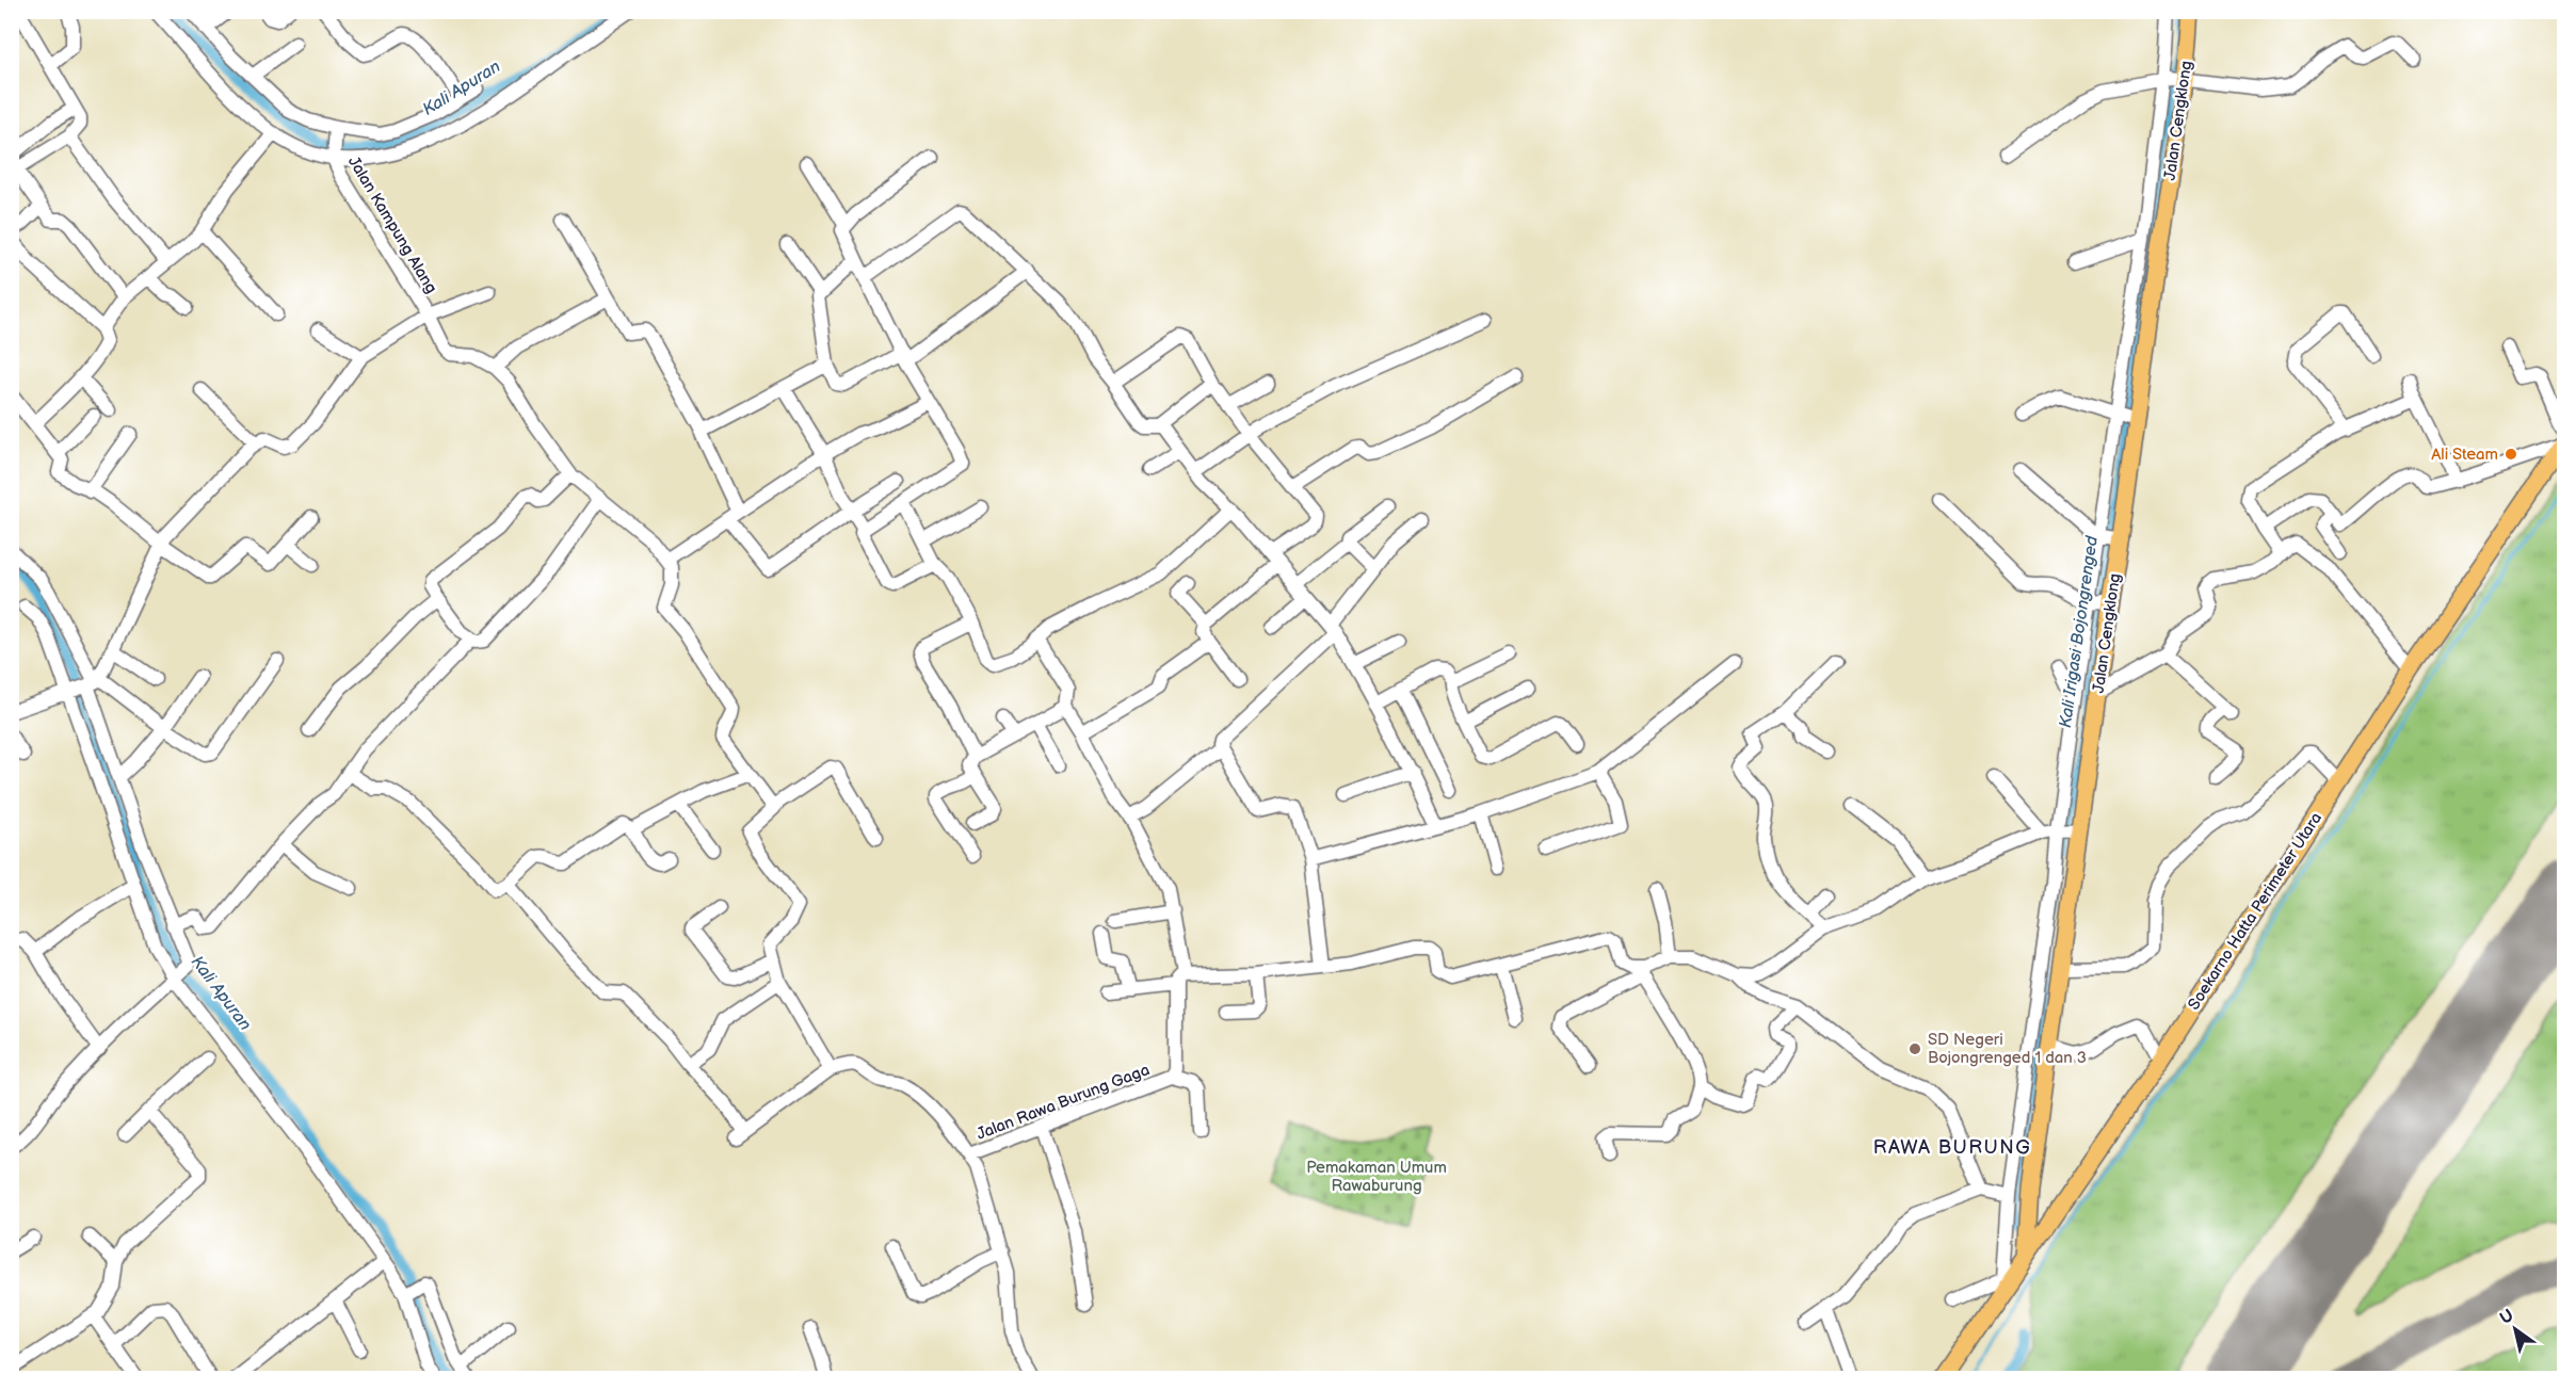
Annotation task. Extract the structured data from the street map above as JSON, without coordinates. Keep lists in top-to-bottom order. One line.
{"streets":{"main road":["Jalan Cengklong","Soekarno Hatta Perimeter Utara"],"street":["Jalan Kampung Alang","Jalan Rawa Burung Gaga"]},"crossings":[["Jalan Cengklong","Soekarno Hatta Perimeter Utara"]],"districts":["RAWA BURUNG"],"water":["Kali Apuran","Kali Irigasi Bojongrenged"],"parks":["Pemakaman Umum Rawaburung"],"places":["Ali Steam","SD Negeri Bojongrenged 1 dan 3"],"north":"top left"}
